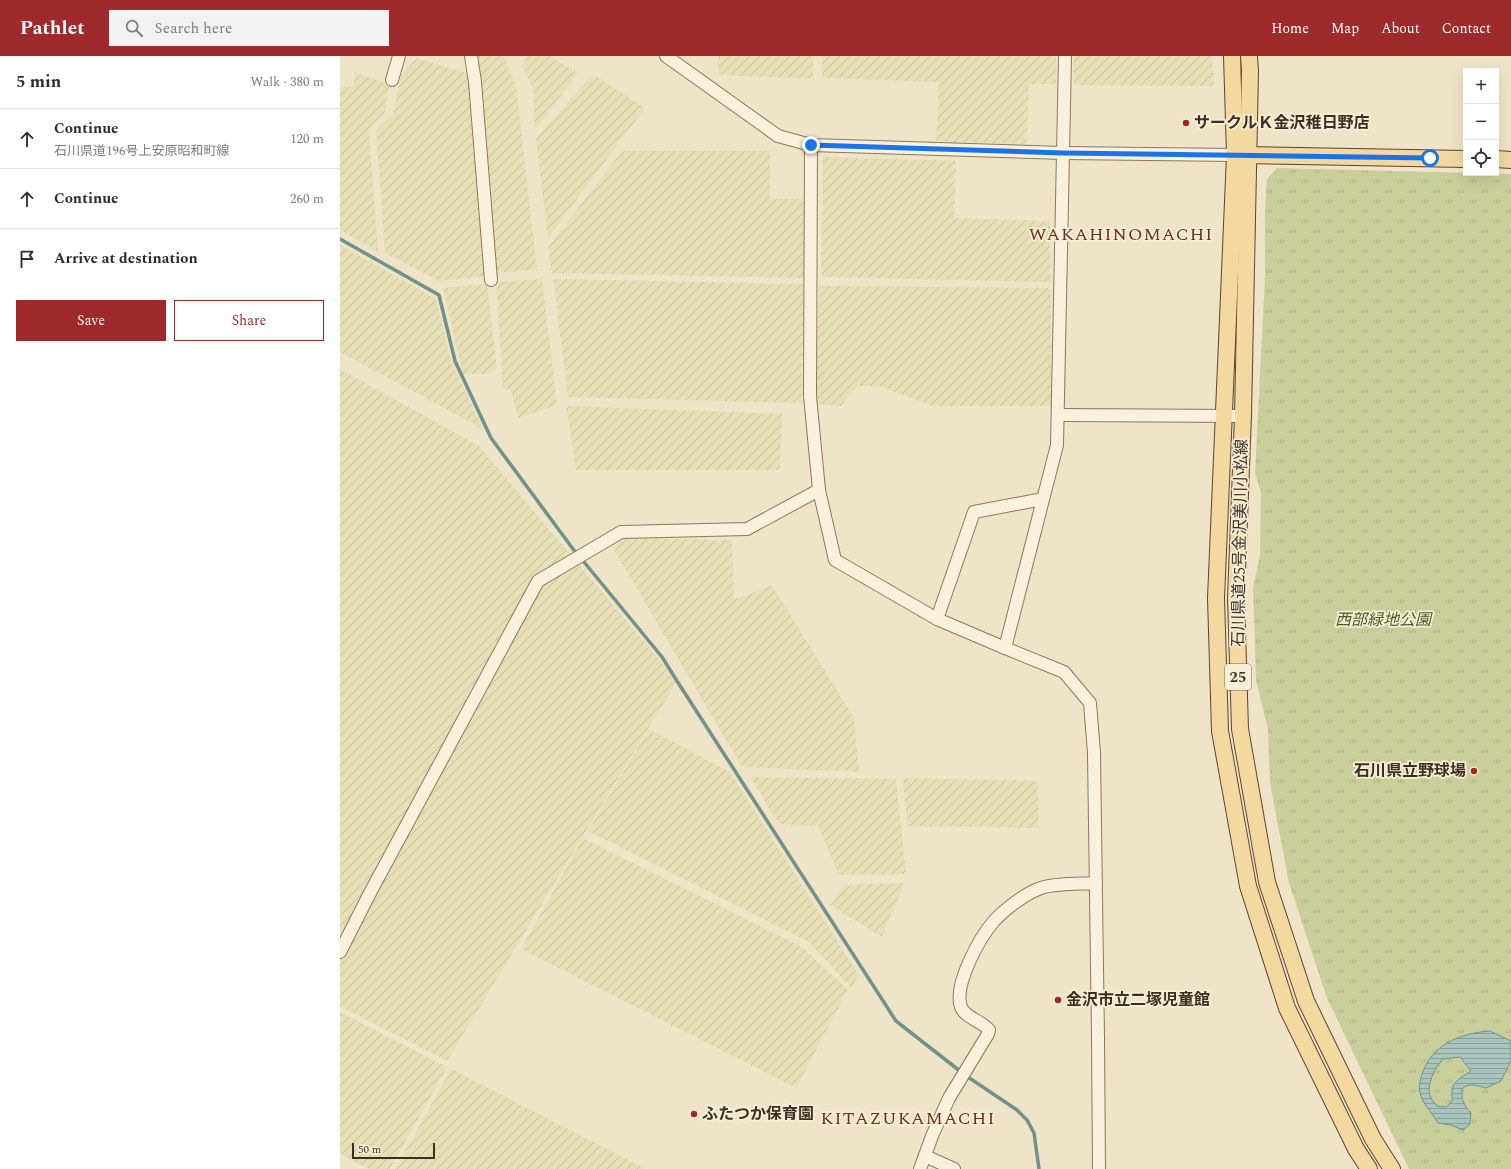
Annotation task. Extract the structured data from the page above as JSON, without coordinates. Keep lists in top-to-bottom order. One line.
{"streets":{"main road":["石川県道25号金沢美川小松線","25"]},"districts":["WAKAHINOMACHI","KITAZUKAMACHI"],"parks":["西部緑地公園"],"places":["サークルＫ金沢稚日野店","石川県立野球場","金沢市立二塚児童館","ふたつか保育園"],"scale_bar":"50 m","page":{"header":"Pathlet","search":"Search here","nav":["Home","Map","About","Contact"],"heading":["5 min","Walk · 380 m"],"map_buttons":["+","−"],"list":[["Continue","石川県道196号上安原昭和町線","120 m"],["Continue","260 m"],"Arrive at destination"],"buttons":["Save","Share"],"scale":"50 m"}}
